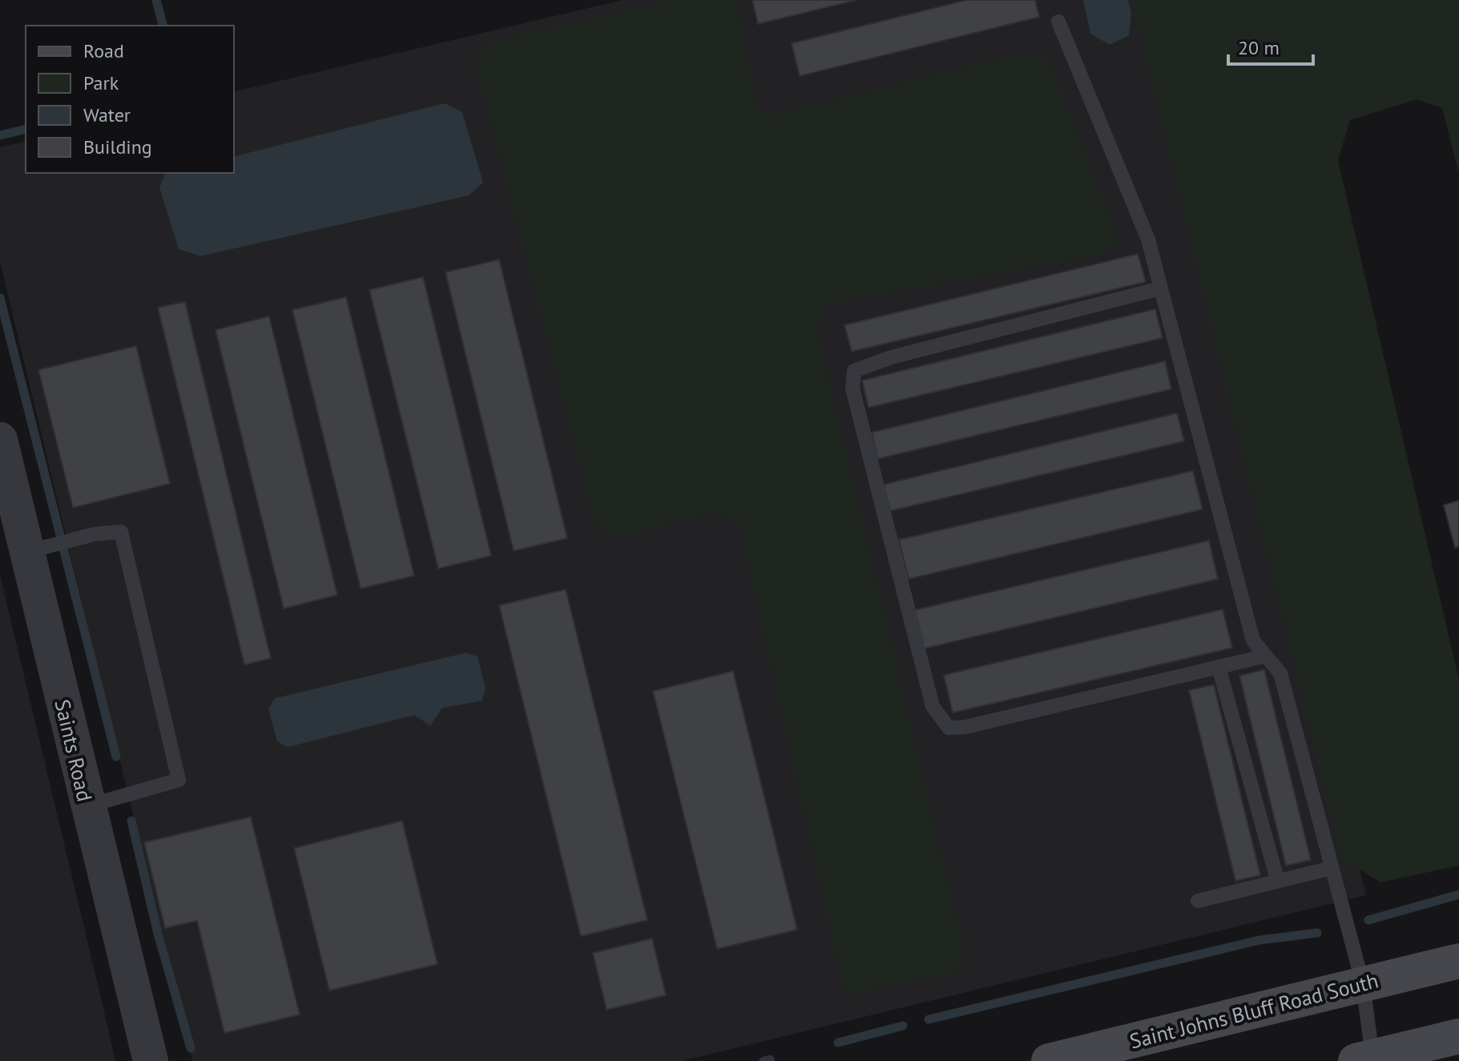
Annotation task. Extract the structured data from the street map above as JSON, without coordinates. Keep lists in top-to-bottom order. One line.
{"streets":{"main road":["Saint Johns Bluff Road South"],"street":["Saints Road"]},"legend":["Road","Park","Water","Building"],"scale_bar":"20 m"}
